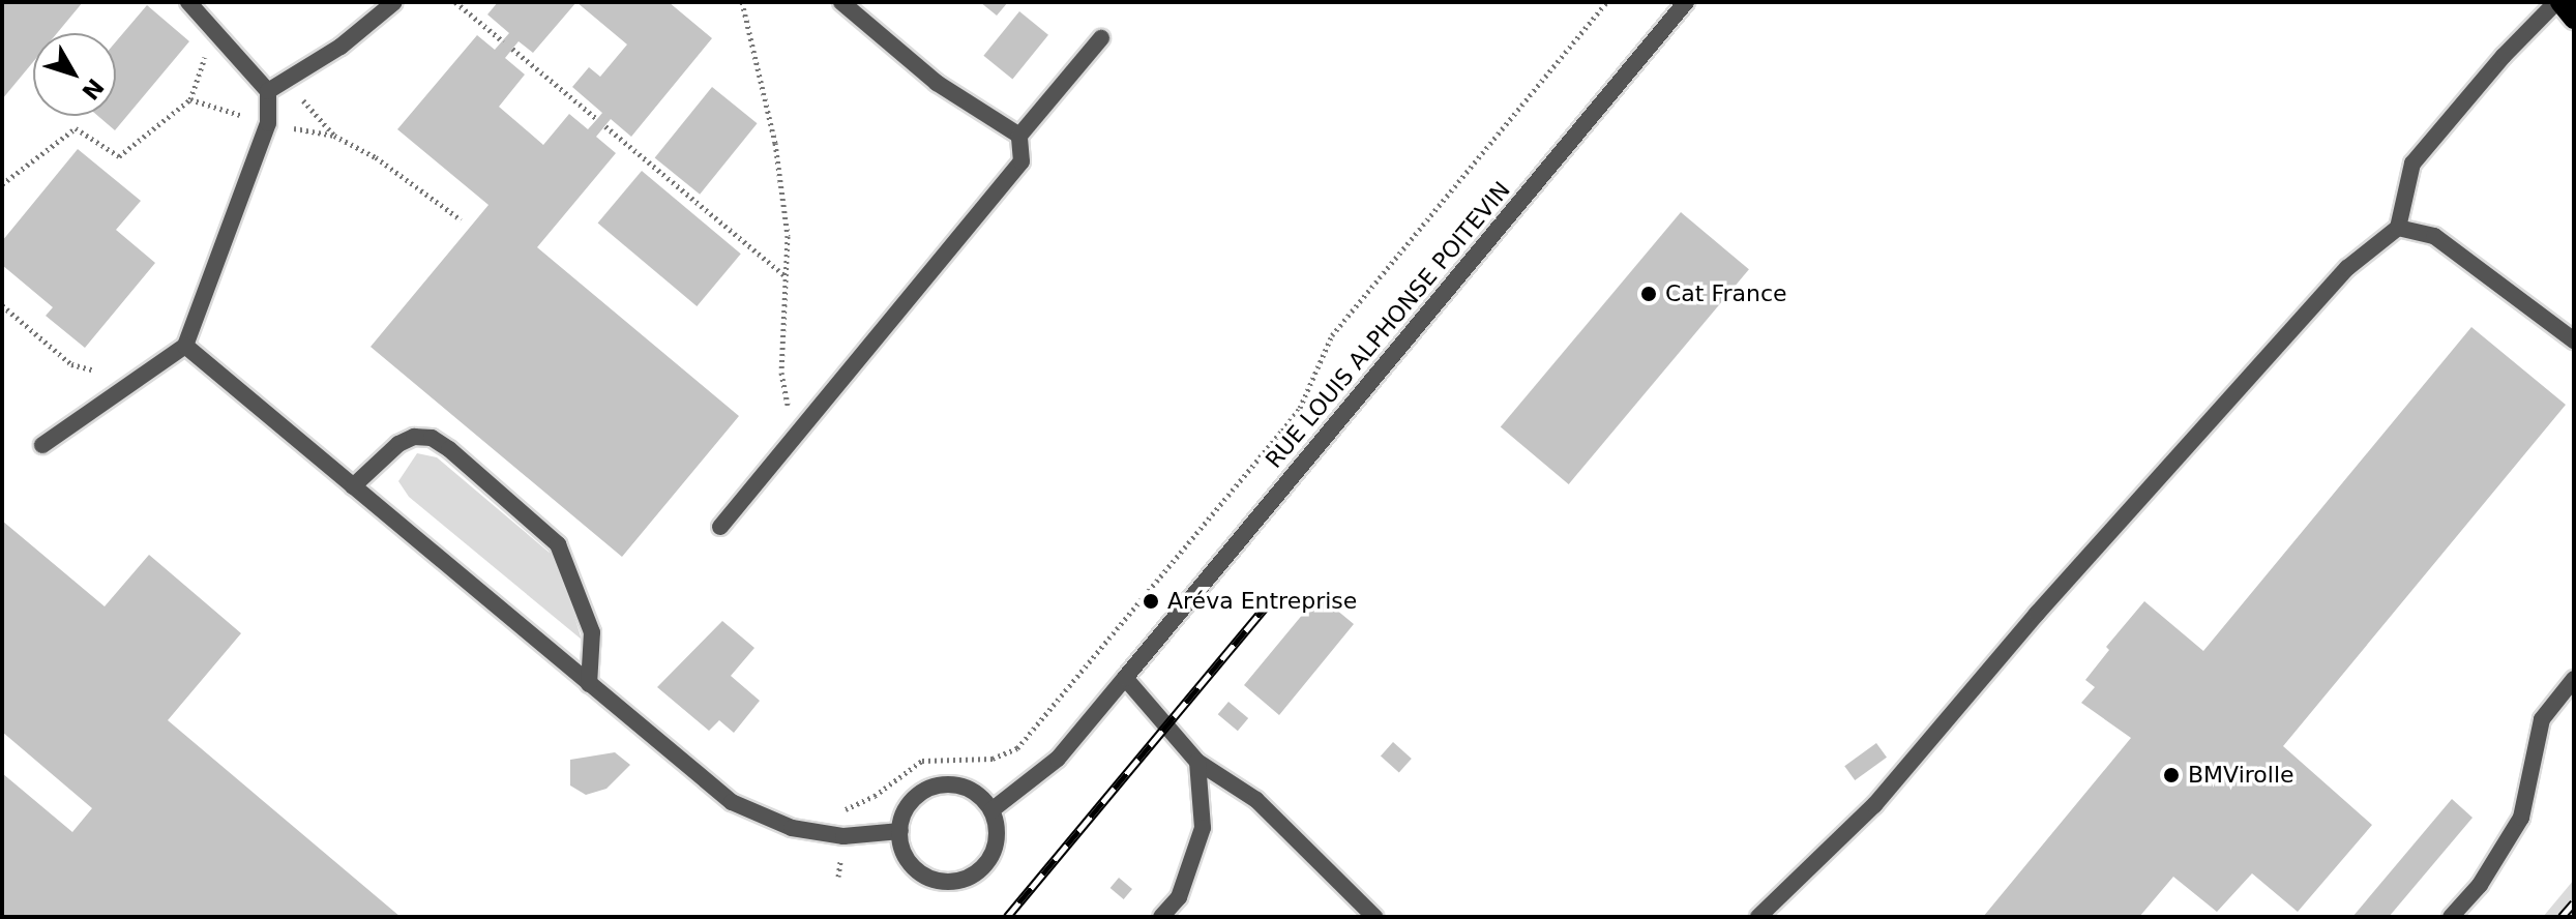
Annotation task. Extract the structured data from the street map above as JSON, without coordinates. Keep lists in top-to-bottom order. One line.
{"streets":{"street":["RUE LOUIS ALPHONSE POITEVIN"]},"places":["Cat France","Aréva Entreprise","BMVirolle"],"north":"bottom right"}
